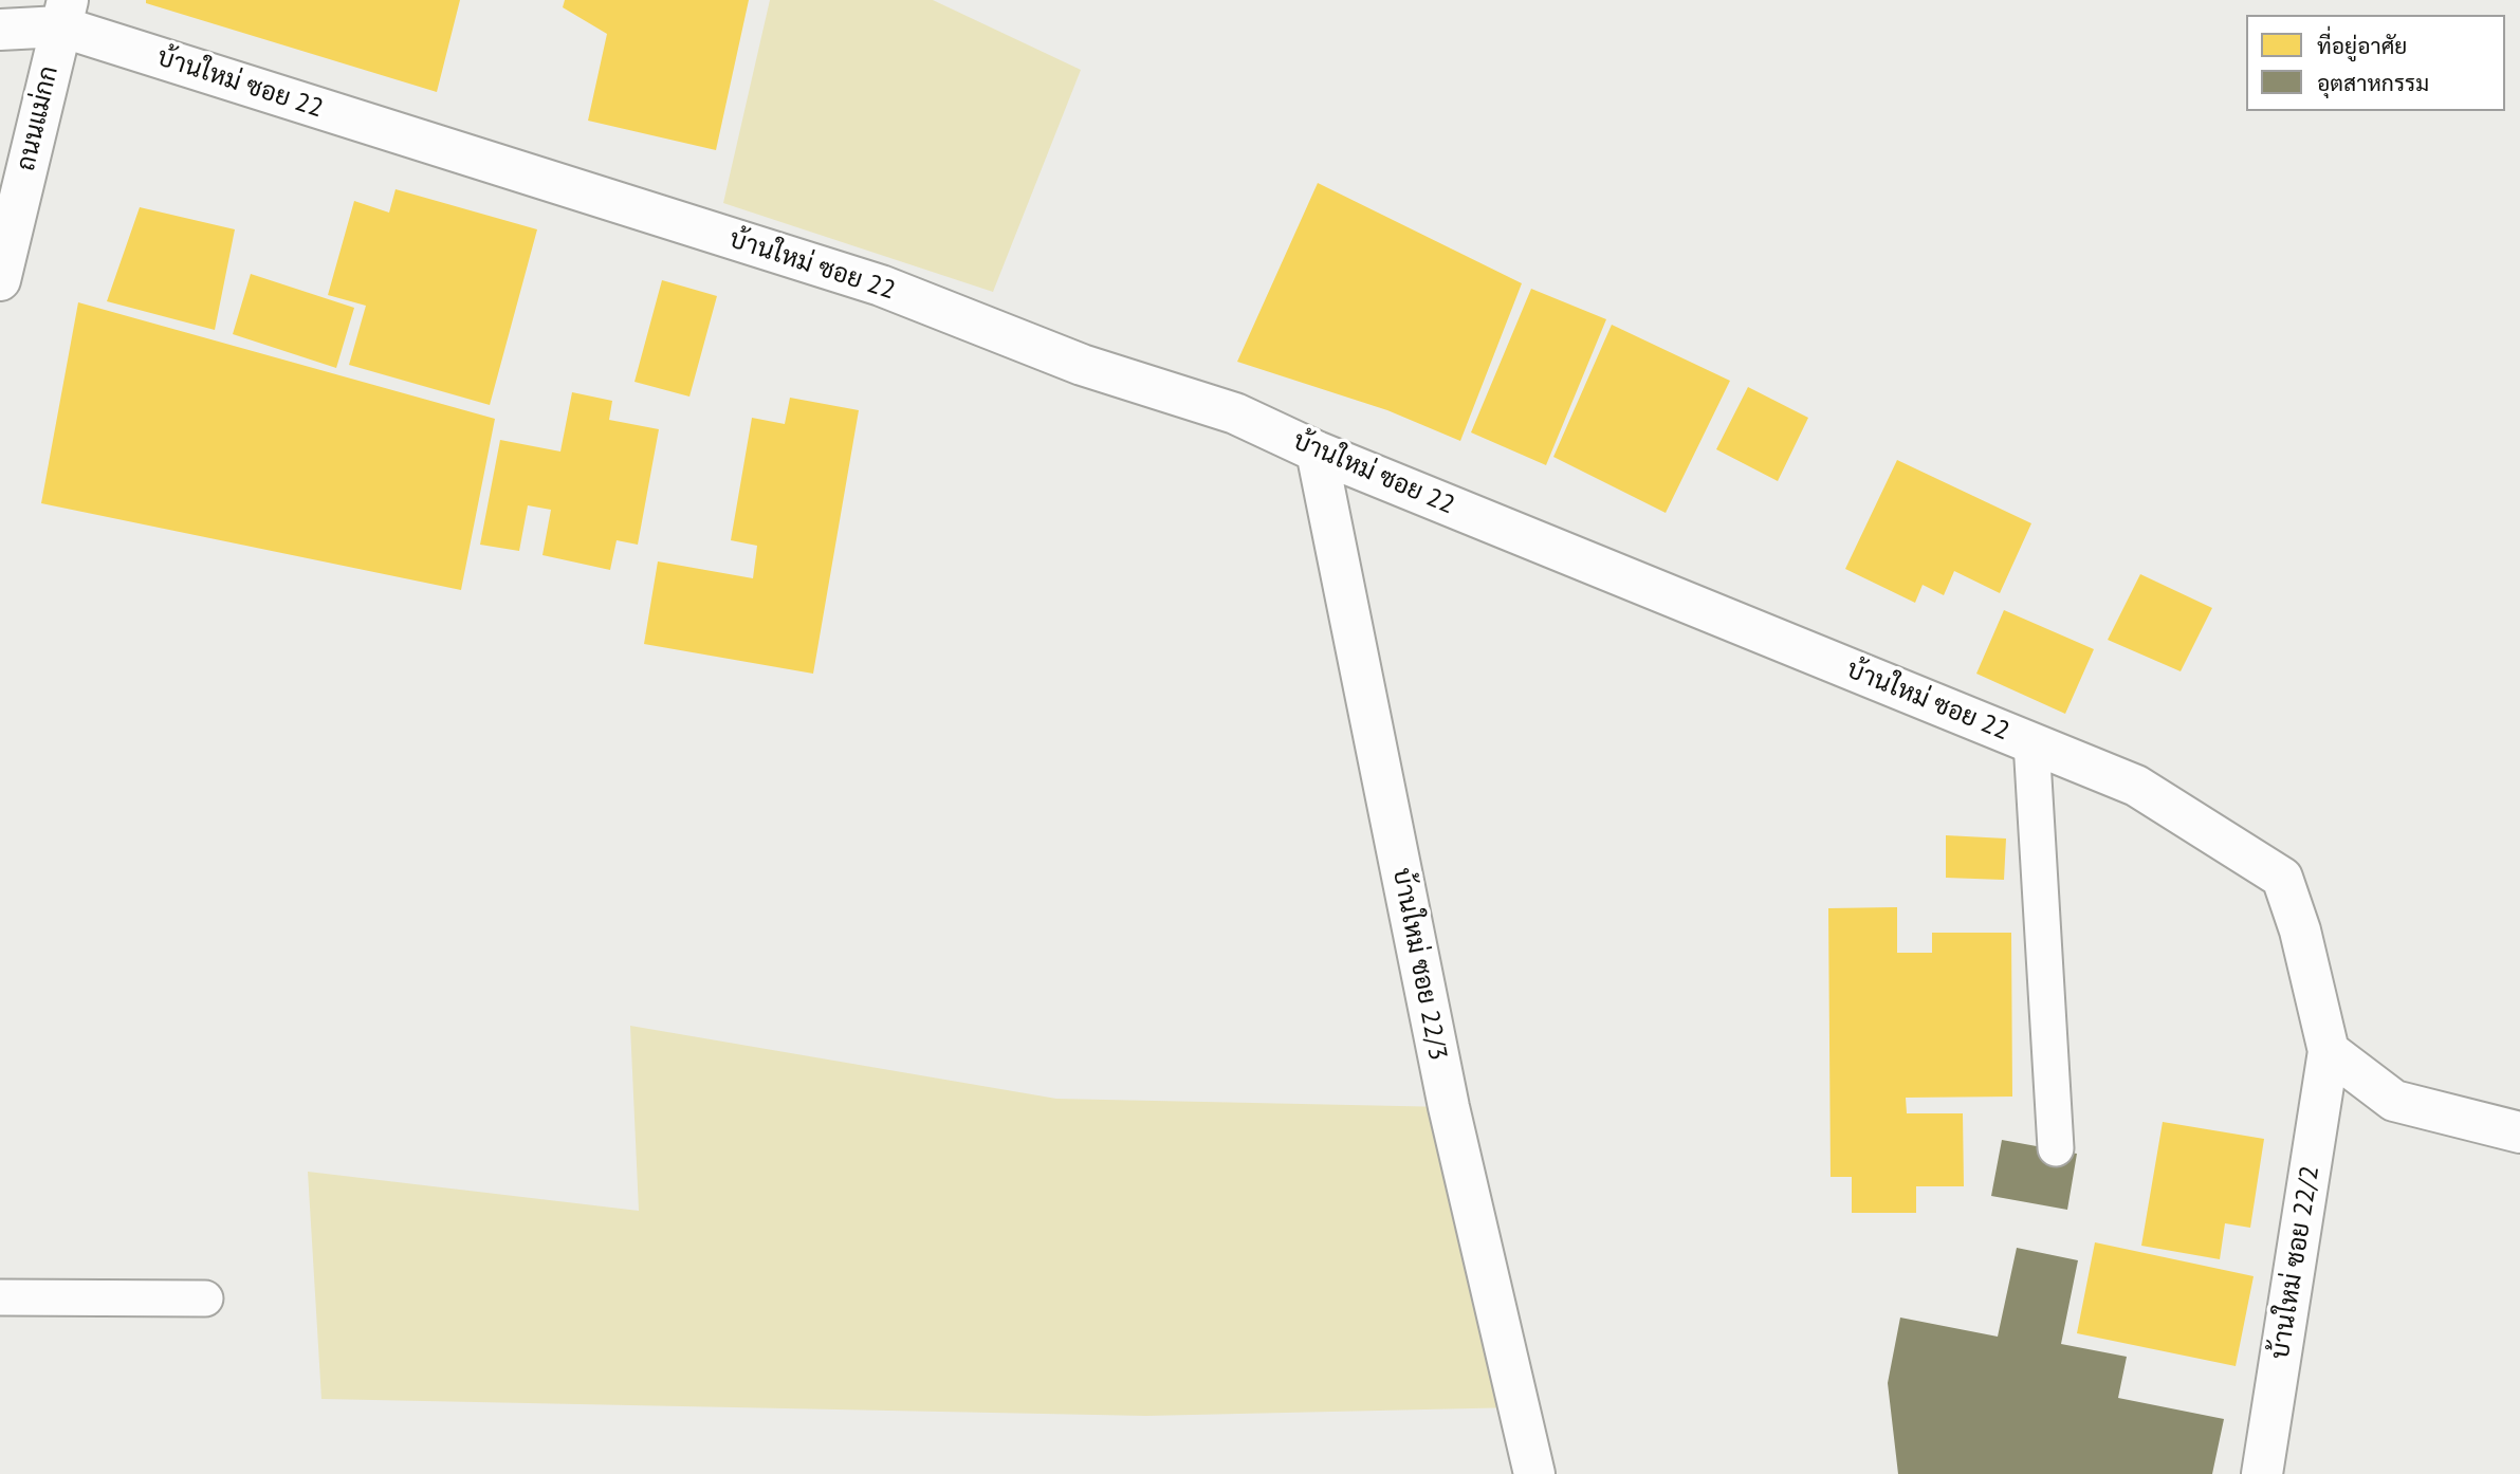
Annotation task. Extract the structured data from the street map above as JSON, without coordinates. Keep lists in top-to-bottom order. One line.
{"streets":{"street":["บ้านใหม่ ซอย 22","ถนนแม่กก","บ้านใหม่ ซอย 22/3","บ้านใหม่ ซอย 22/2"]},"crossings":[["บ้านใหม่ ซอย 22","ถนนแม่กก"],["บ้านใหม่ ซอย 22","บ้านใหม่ ซอย 22/3"],["บ้านใหม่ ซอย 22","บ้านใหม่ ซอย 22/2"]],"legend":["ที่อยู่อาศัย","อุตสาหกรรม"]}
